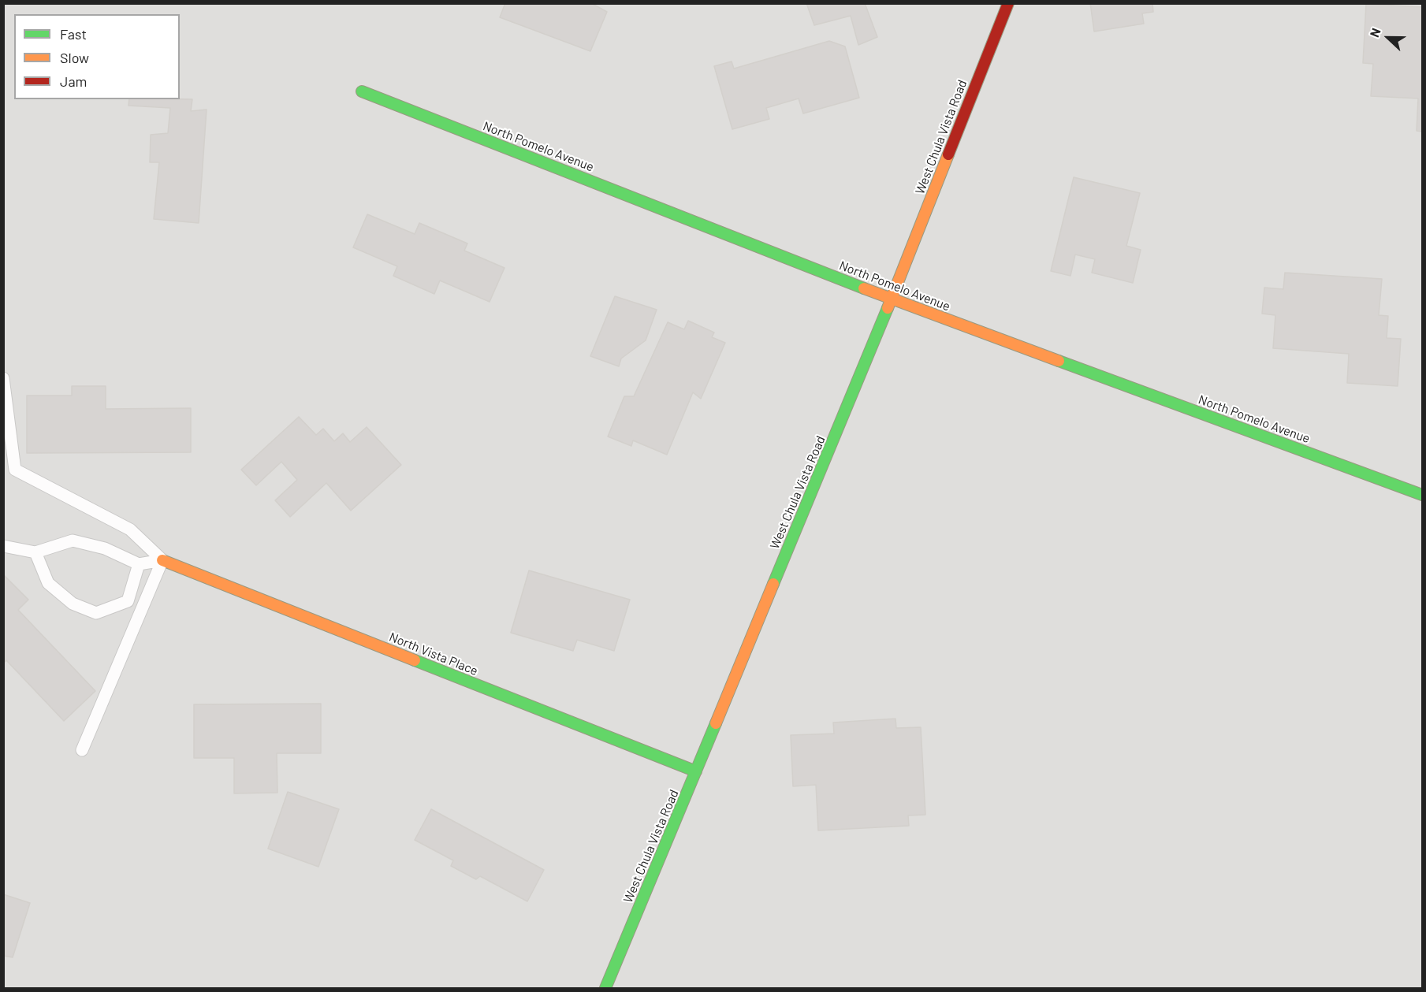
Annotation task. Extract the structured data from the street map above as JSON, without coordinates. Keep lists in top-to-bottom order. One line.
{"streets":{"street":["West Chula Vista Road","North Pomelo Avenue","North Vista Place"]},"crossings":[["West Chula Vista Road","North Pomelo Avenue"],["West Chula Vista Road","North Vista Place"]],"legend":["Fast","Slow","Jam"],"north":"left"}
